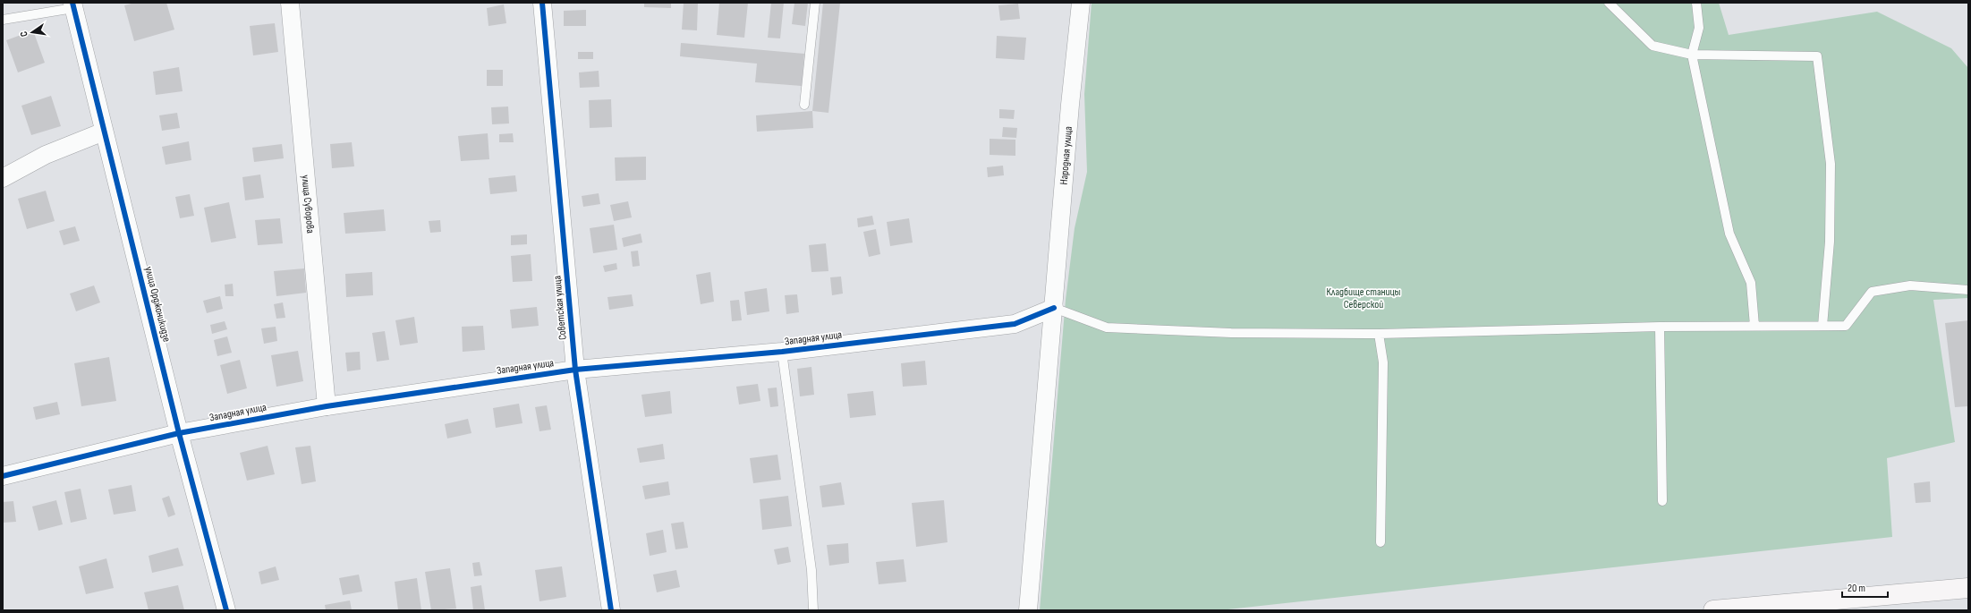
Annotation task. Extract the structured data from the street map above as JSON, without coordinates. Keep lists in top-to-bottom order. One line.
{"streets":{"street":["Народная улица","улица Суворова","улица Орджоникидзе","Советская улица","Западная улица"]},"crossings":[["Народная улица","Западная улица"],["улица Суворова","Западная улица"],["улица Орджоникидзе","Западная улица"],["Советская улица","Западная улица"]],"parks":["Кладбище станицы Северской"],"scale_bar":"20 m","north":"left"}
